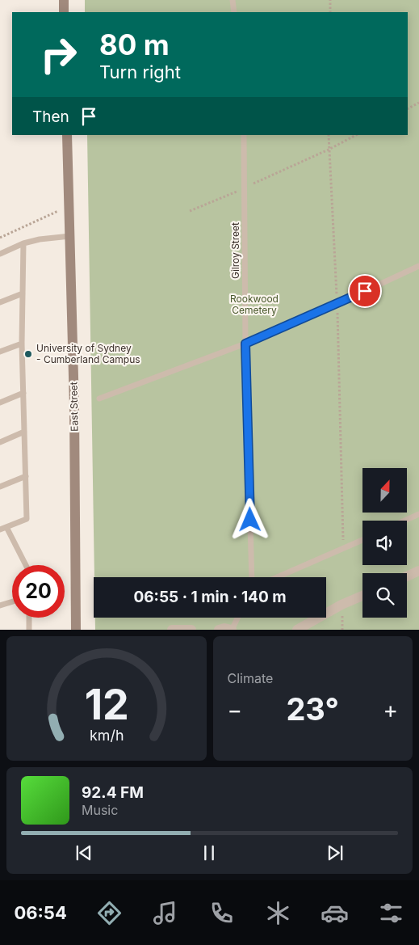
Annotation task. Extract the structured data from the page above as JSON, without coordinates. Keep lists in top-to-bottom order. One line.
{"streets":{"main road":["East Street"],"lane":["Gilroy Street"]},"parks":["Rookwood Cemetery"],"places":["University of Sydney - Cumberland Campus"],"north":"top","page":{"turn":["80 m","Turn right"],"then":"Then","limit":"20","trip":"06:55 · 1 min · 140 m","tile":"Climate","heat":["−","23°","+"],"song":["92.4 FM","Music"],"tabs":"06:54","gauge":["12","km/h"]}}
